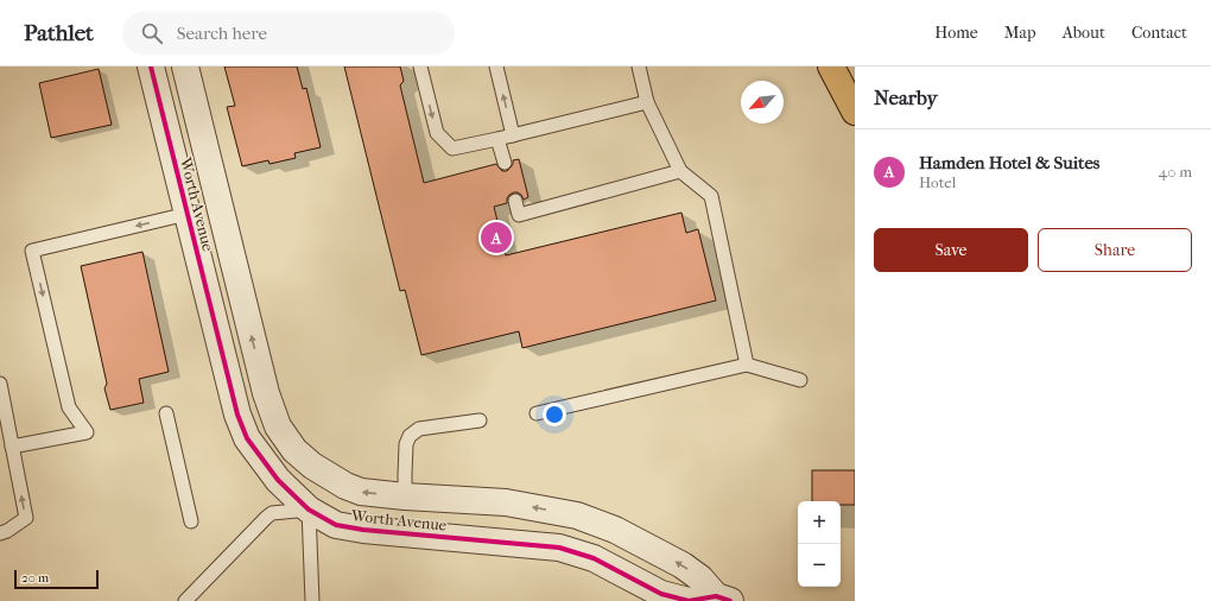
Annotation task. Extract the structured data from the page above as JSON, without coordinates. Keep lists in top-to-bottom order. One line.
{"streets":{"street":["Worth Avenue"]},"scale_bar":"20 m","north":"bottom left","page":{"header":"Pathlet","search":"Search here","nav":["Home","Map","About","Contact"],"heading":"Nearby","list":[{"mark":"A","name":"Hamden Hotel & Suites","note":"Hotel","value":"40 m"}],"buttons":["Save","Share"],"pins":"A","map_buttons":["+","−"],"scale":"20 m"}}
